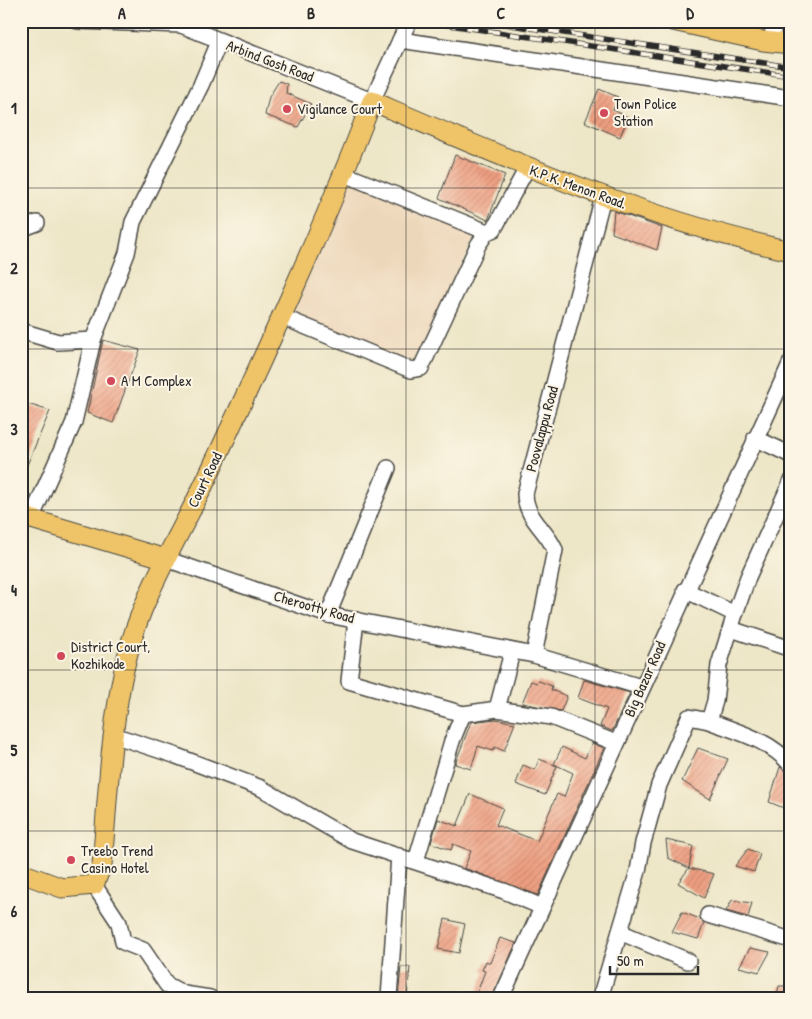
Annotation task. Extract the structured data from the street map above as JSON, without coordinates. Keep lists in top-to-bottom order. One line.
{"streets":{"main road":["K.P.K. Menon Road.","Court Road","Cherootty Road"],"street":["Arbind Gosh Road","Poovalappu Road","Big Bazar Road"]},"crossings":[["Arbind Gosh Road","K.P.K. Menon Road."],["Arbind Gosh Road","Court Road"],["K.P.K. Menon Road.","Poovalappu Road"],["K.P.K. Menon Road.","Court Road"],["Poovalappu Road","Cherootty Road"],["Court Road","Cherootty Road"],["Cherootty Road","Big Bazar Road"]],"places":["Vigilance Court","Town Police Station","A M Complex","District Court, Kozhikode","Treebo Trend Casino Hotel"],"scale_bar":"50 m","grid":{"columns":["A","B","C","D"],"rows":["1","2","3","4","5","6"]}}
